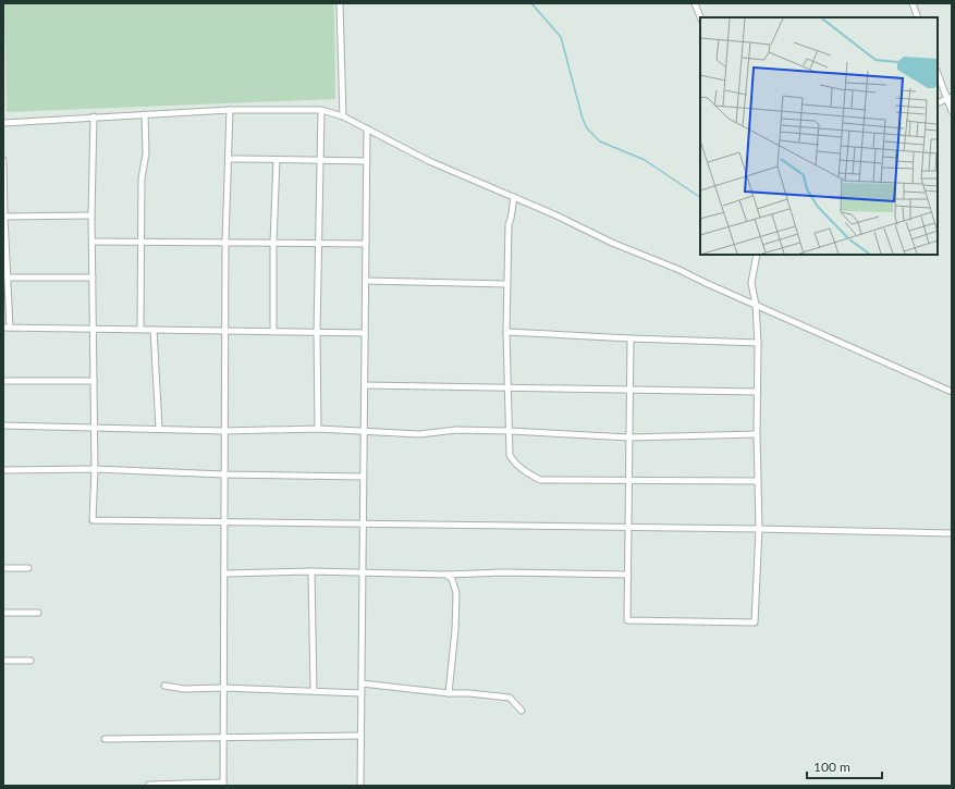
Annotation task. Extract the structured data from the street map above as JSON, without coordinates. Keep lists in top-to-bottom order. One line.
{"scale_bar":"100 m"}
